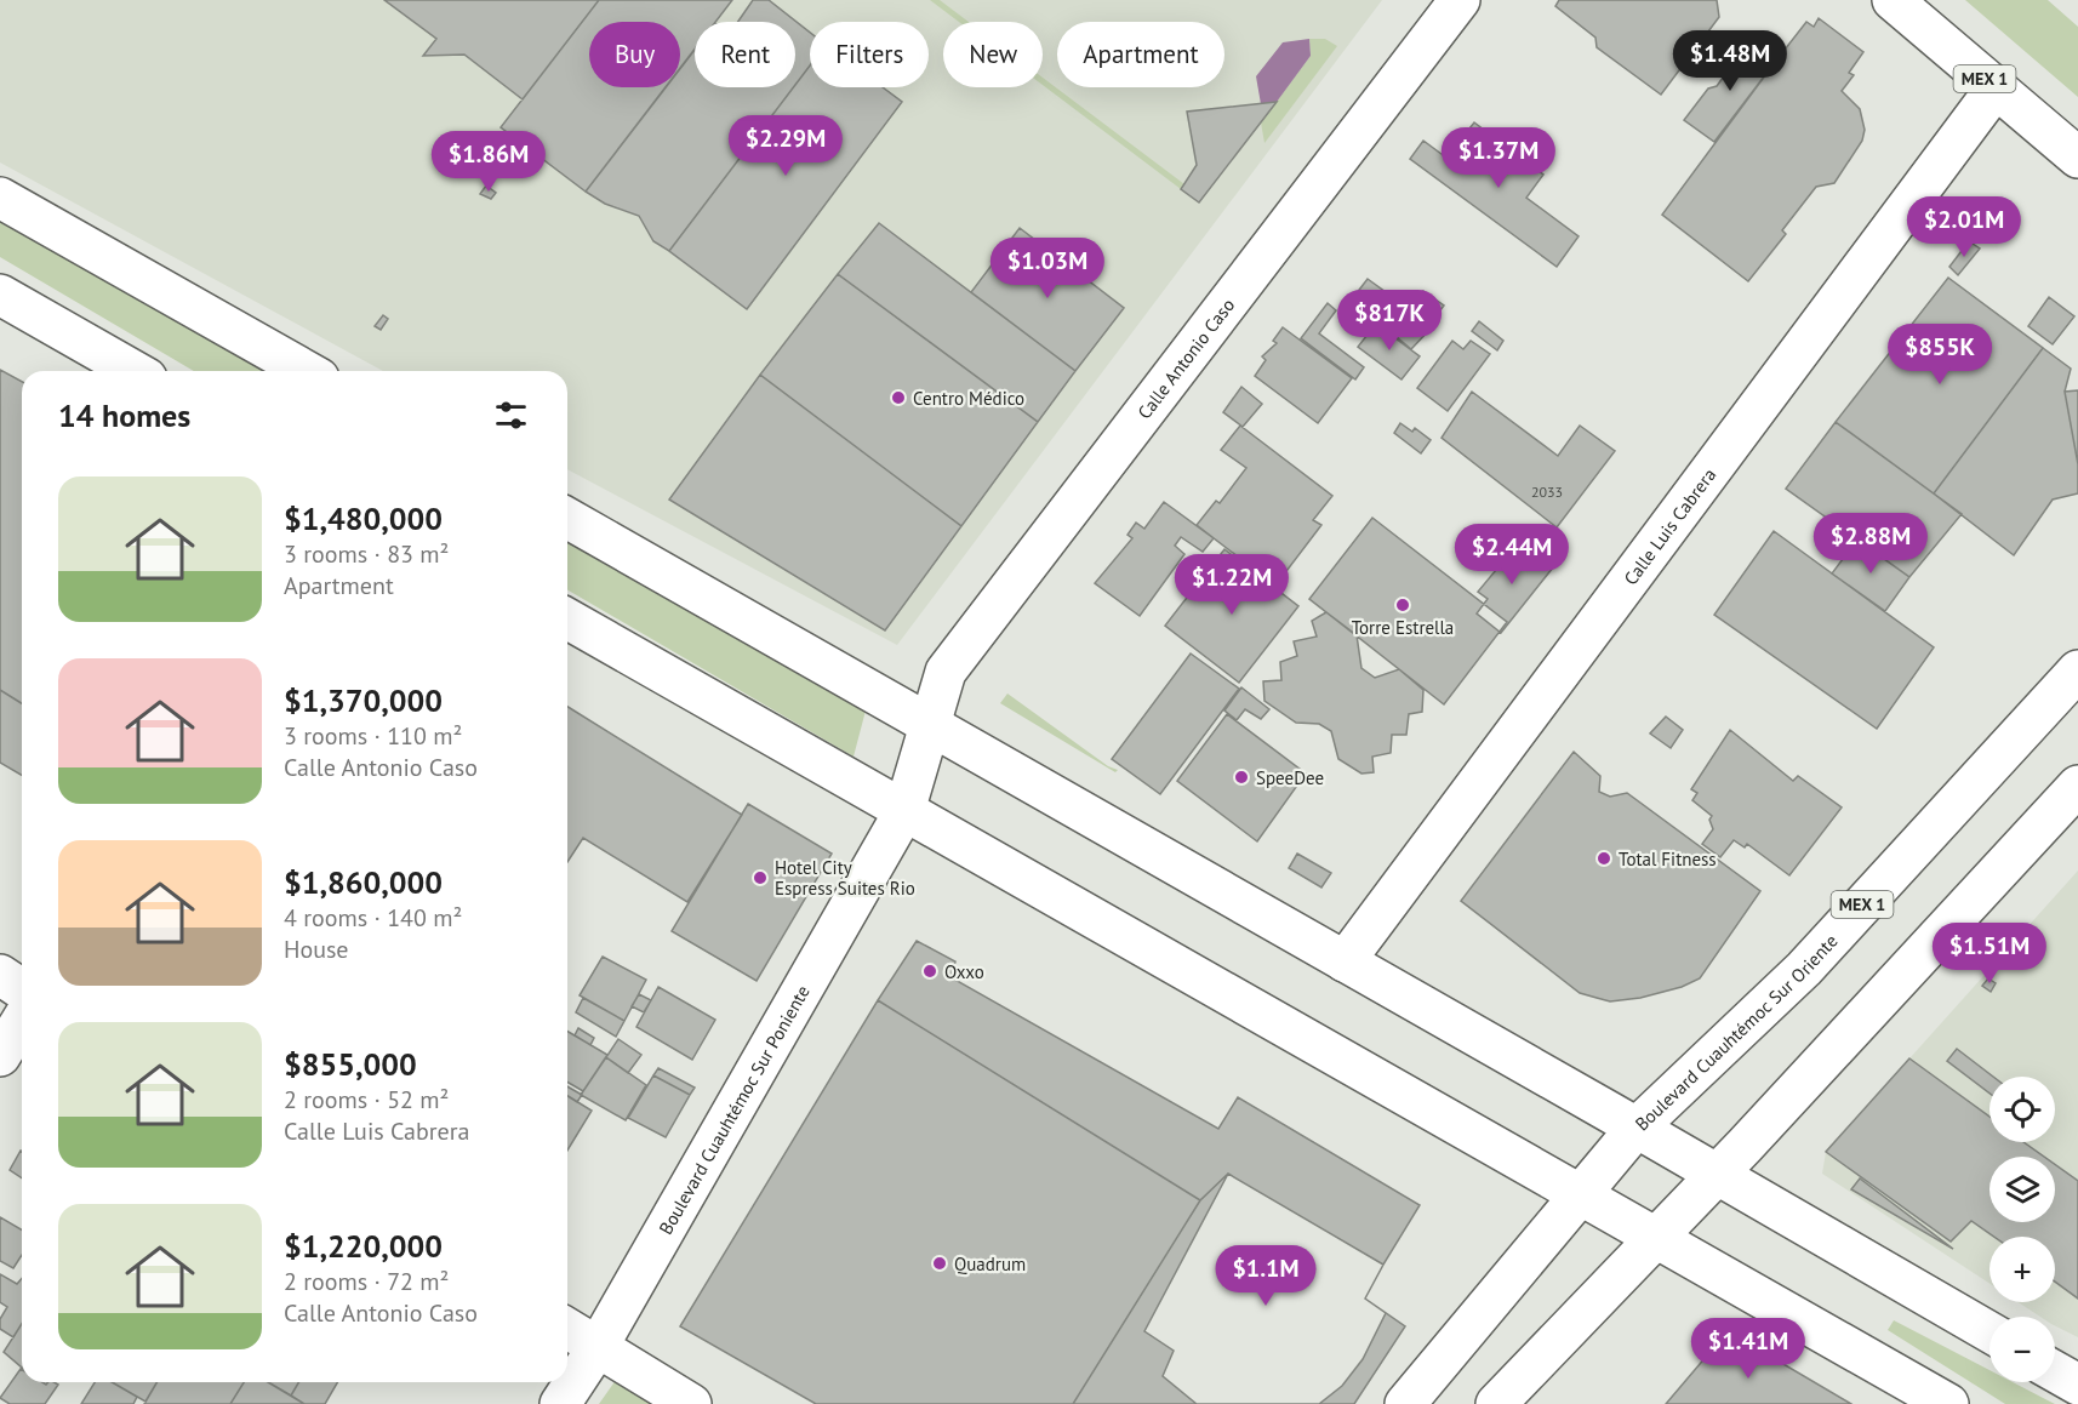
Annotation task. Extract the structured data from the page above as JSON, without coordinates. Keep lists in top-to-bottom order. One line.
{"streets":{"main road":["MEX 1","Calle Antonio Caso","Calle Luis Cabrera","Boulevard Cuauhtémoc Sur Oriente","Boulevard Cuauhtémoc Sur Poniente"]},"crossings":[["MEX 1","Calle Luis Cabrera"],["Calle Antonio Caso","Boulevard Cuauhtémoc Sur Poniente"]],"places":["Centro Médico","Torre Estrella","SpeeDee","Total Fitness","Hotel City Espress Suites Rio","Oxxo","Quadrum"],"house_numbers":["2033"],"page":{"chip":["Buy","Rent","Filters","New","Apartment"],"price":["$1.48M","$2.29M","$1.37M","$1.86M","$2.01M","$1.03M","$817K","$855K","$2.88M","$2.44M","$1.22M","$1.51M","$1.1M","$1.41M"],"heading":"14 homes","list":[{"name":"$1,480,000","note":"3 rooms · 83 m² · Apartment"},{"name":"$1,370,000","note":"3 rooms · 110 m² · Calle Antonio Caso"},{"name":"$1,860,000","note":"4 rooms · 140 m² · House"},{"name":"$855,000","note":"2 rooms · 52 m² · Calle Luis Cabrera"},{"name":"$1,220,000","note":"2 rooms · 72 m² · Calle Antonio Caso"}],"map_buttons":["+","−"]}}
